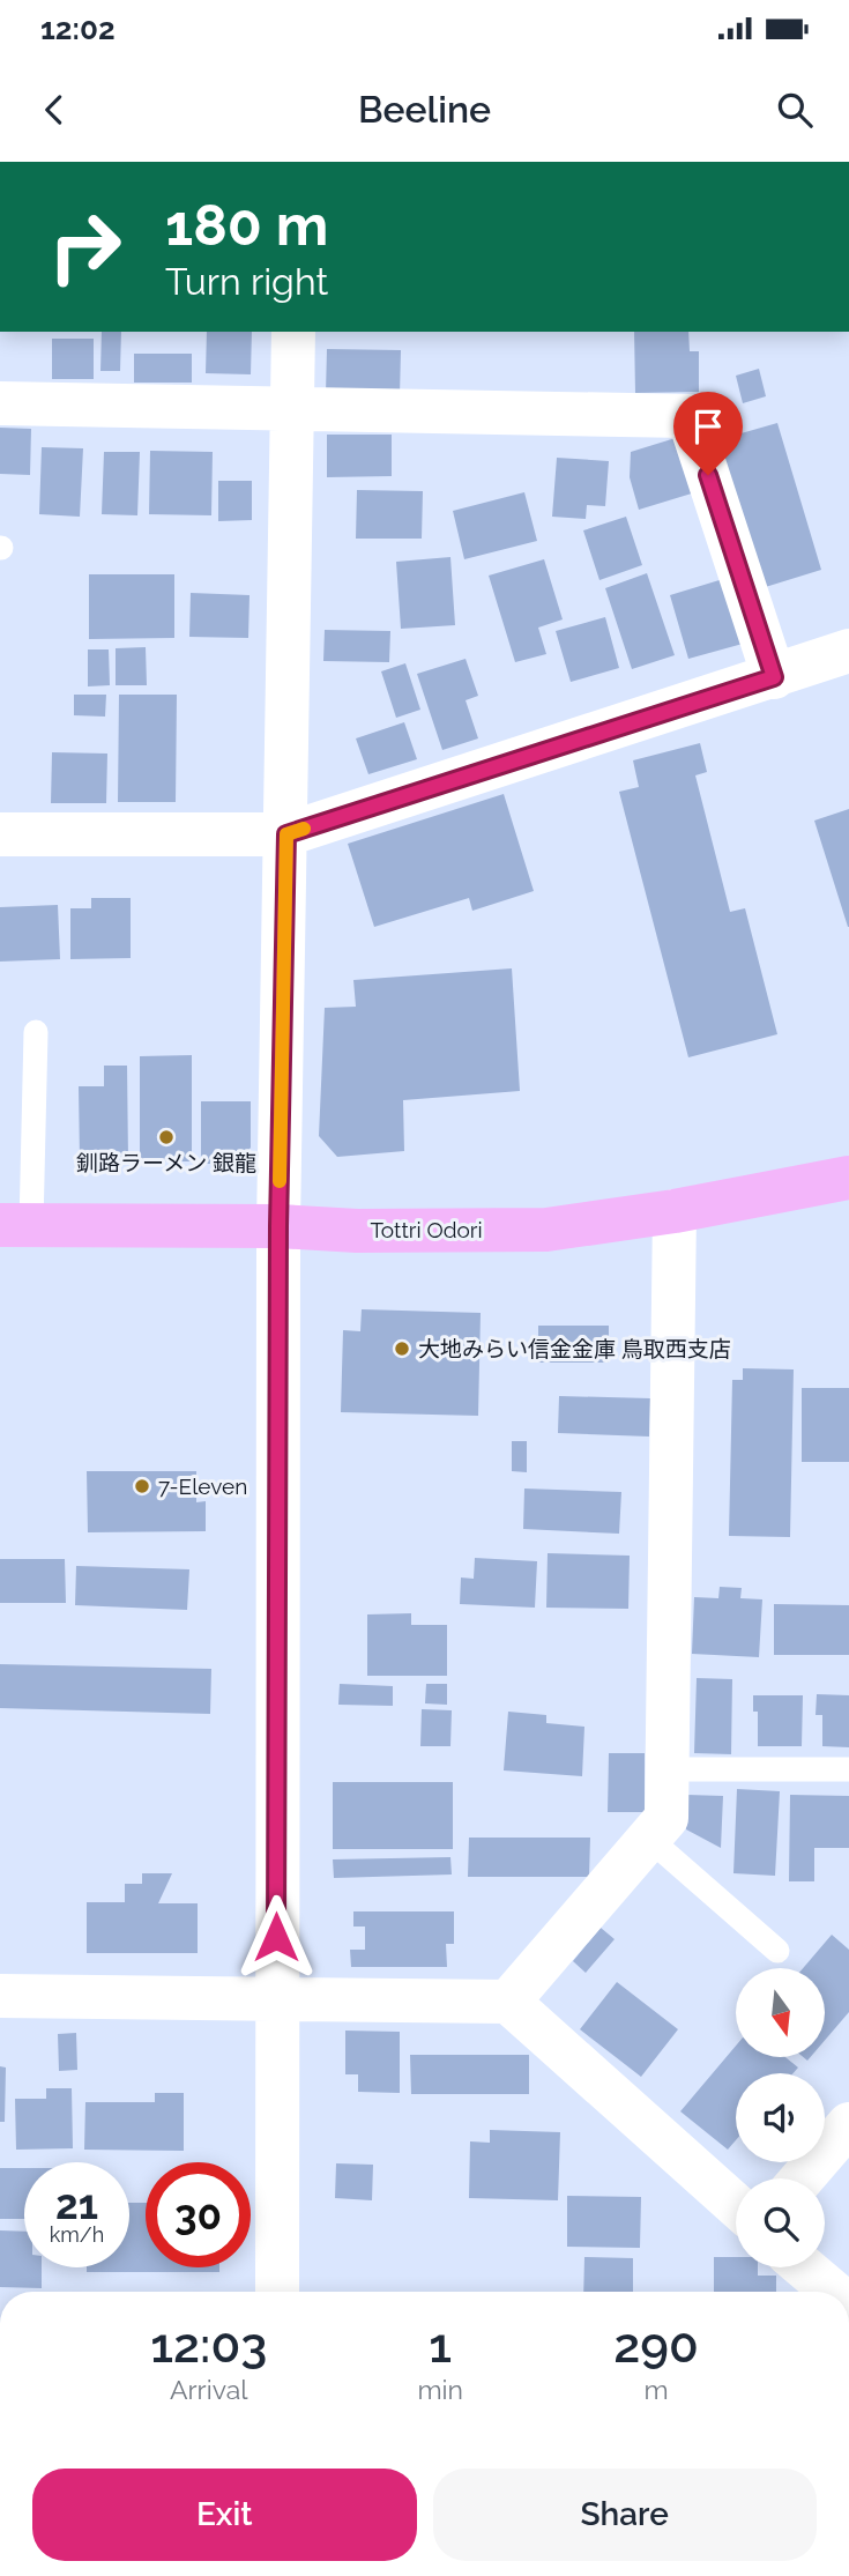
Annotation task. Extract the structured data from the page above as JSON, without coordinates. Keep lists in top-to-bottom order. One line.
{"streets":{"highway":["Tottri Odori"]},"places":["釧路ラーメン 銀龍","大地みらい信金金庫 鳥取西支店","7-Eleven"],"north":"bottom","page":{"status":"12:02","header":"Beeline","turn":["180 m","Turn right"],"speed":"21 km/h","limit":"30","eta":["12:03","Arrival","1","min","290","m"],"buttons":["Exit","Share"]}}
